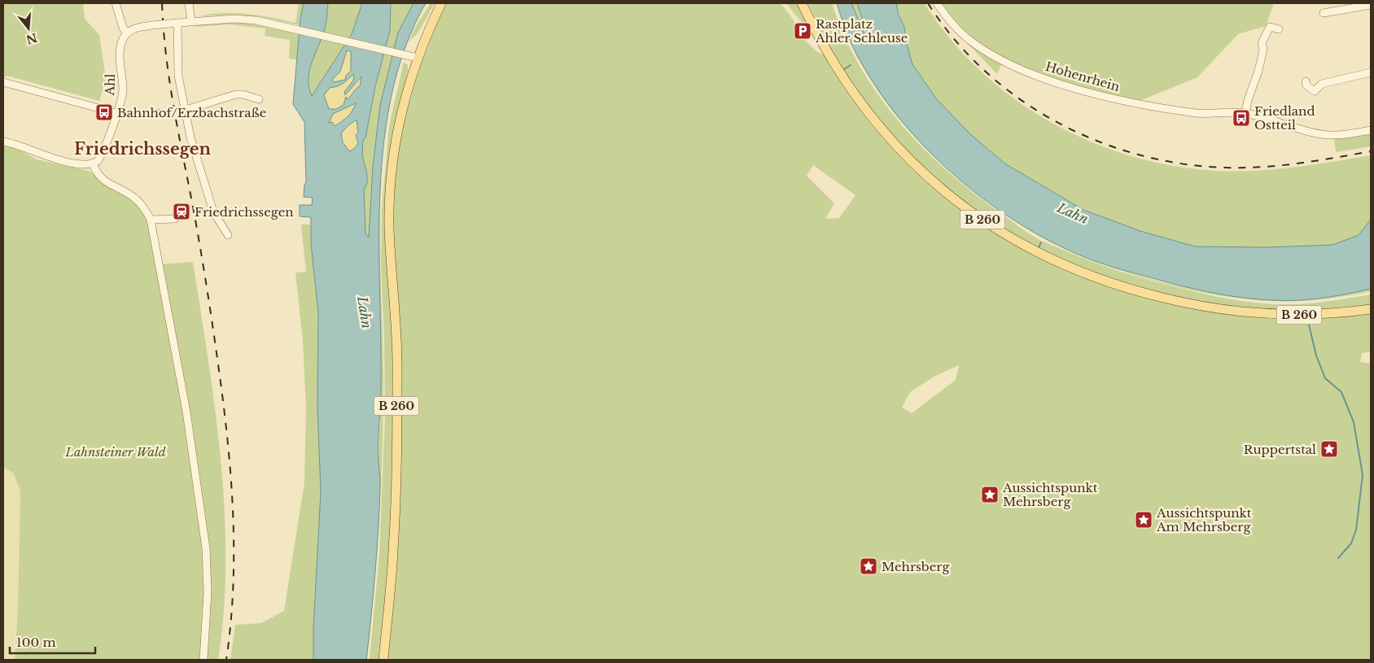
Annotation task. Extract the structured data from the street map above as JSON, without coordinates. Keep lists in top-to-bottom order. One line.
{"streets":{"main road":["B 260"],"street":["Hohenrhein","Ahl"]},"districts":["Friedrichssegen"],"water":["Lahn"],"parks":["Lahnsteiner Wald"],"places":{"parking":["Rastplatz Ahler Schleuse"],"bus stop":["Bahnhof/Erzbachstraße","Friedland Ostteil"],"station":["Friedrichssegen"],"place":["Ruppertstal","Aussichtspunkt Mehrsberg","Aussichtspunkt Am Mehrsberg","Mehrsberg"]},"scale_bar":"100 m","north":"bottom"}
